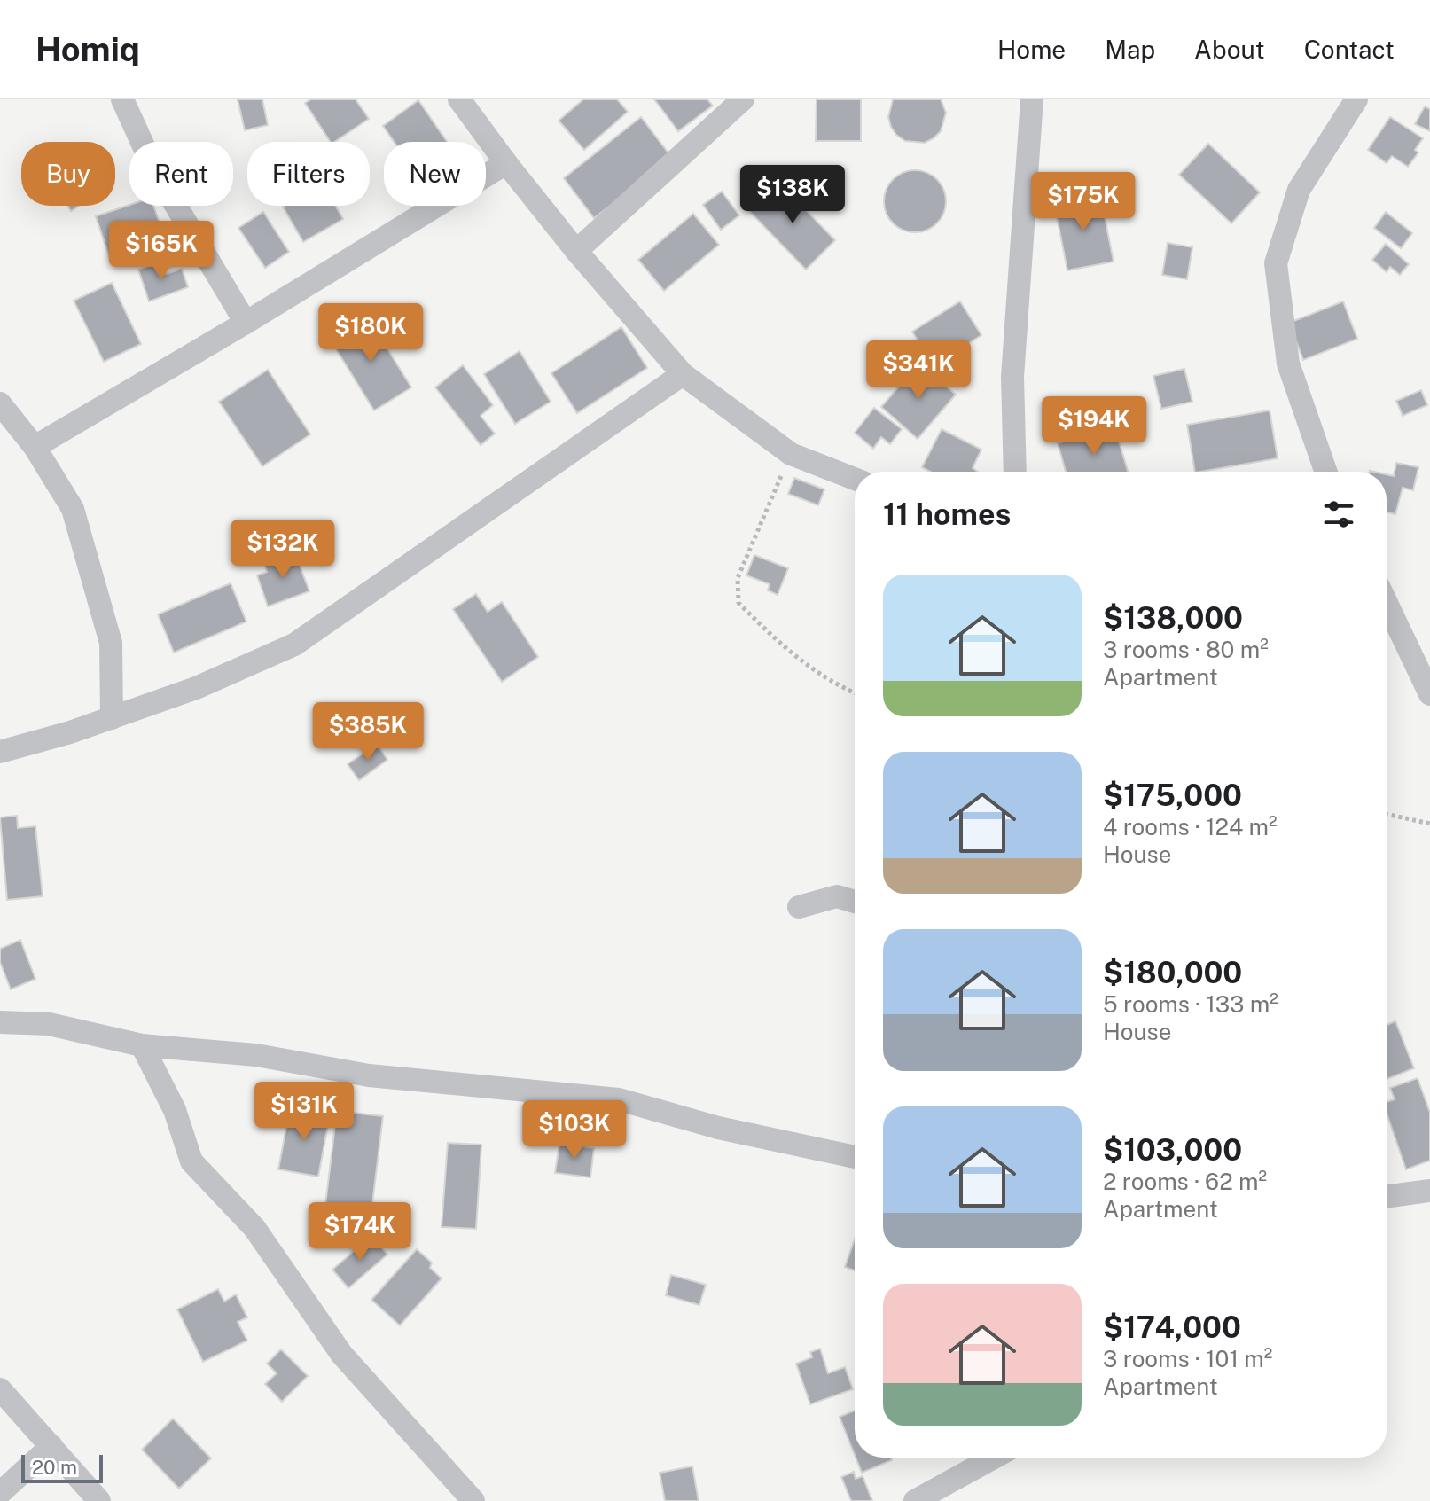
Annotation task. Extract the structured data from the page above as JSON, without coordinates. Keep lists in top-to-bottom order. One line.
{"scale_bar":"20 m","page":{"header":"Homiq","nav":["Home","Map","About","Contact"],"chip":["Buy","Rent","Filters","New"],"price":["$138K","$175K","$165K","$180K","$341K","$194K","$132K","$385K","$131K","$103K","$174K"],"heading":"11 homes","list":[{"name":"$138,000","note":"3 rooms · 80 m² · Apartment"},{"name":"$175,000","note":"4 rooms · 124 m² · House"},{"name":"$180,000","note":"5 rooms · 133 m² · House"},{"name":"$103,000","note":"2 rooms · 62 m² · Apartment"},{"name":"$174,000","note":"3 rooms · 101 m² · Apartment"}],"scale":"20 m"}}
